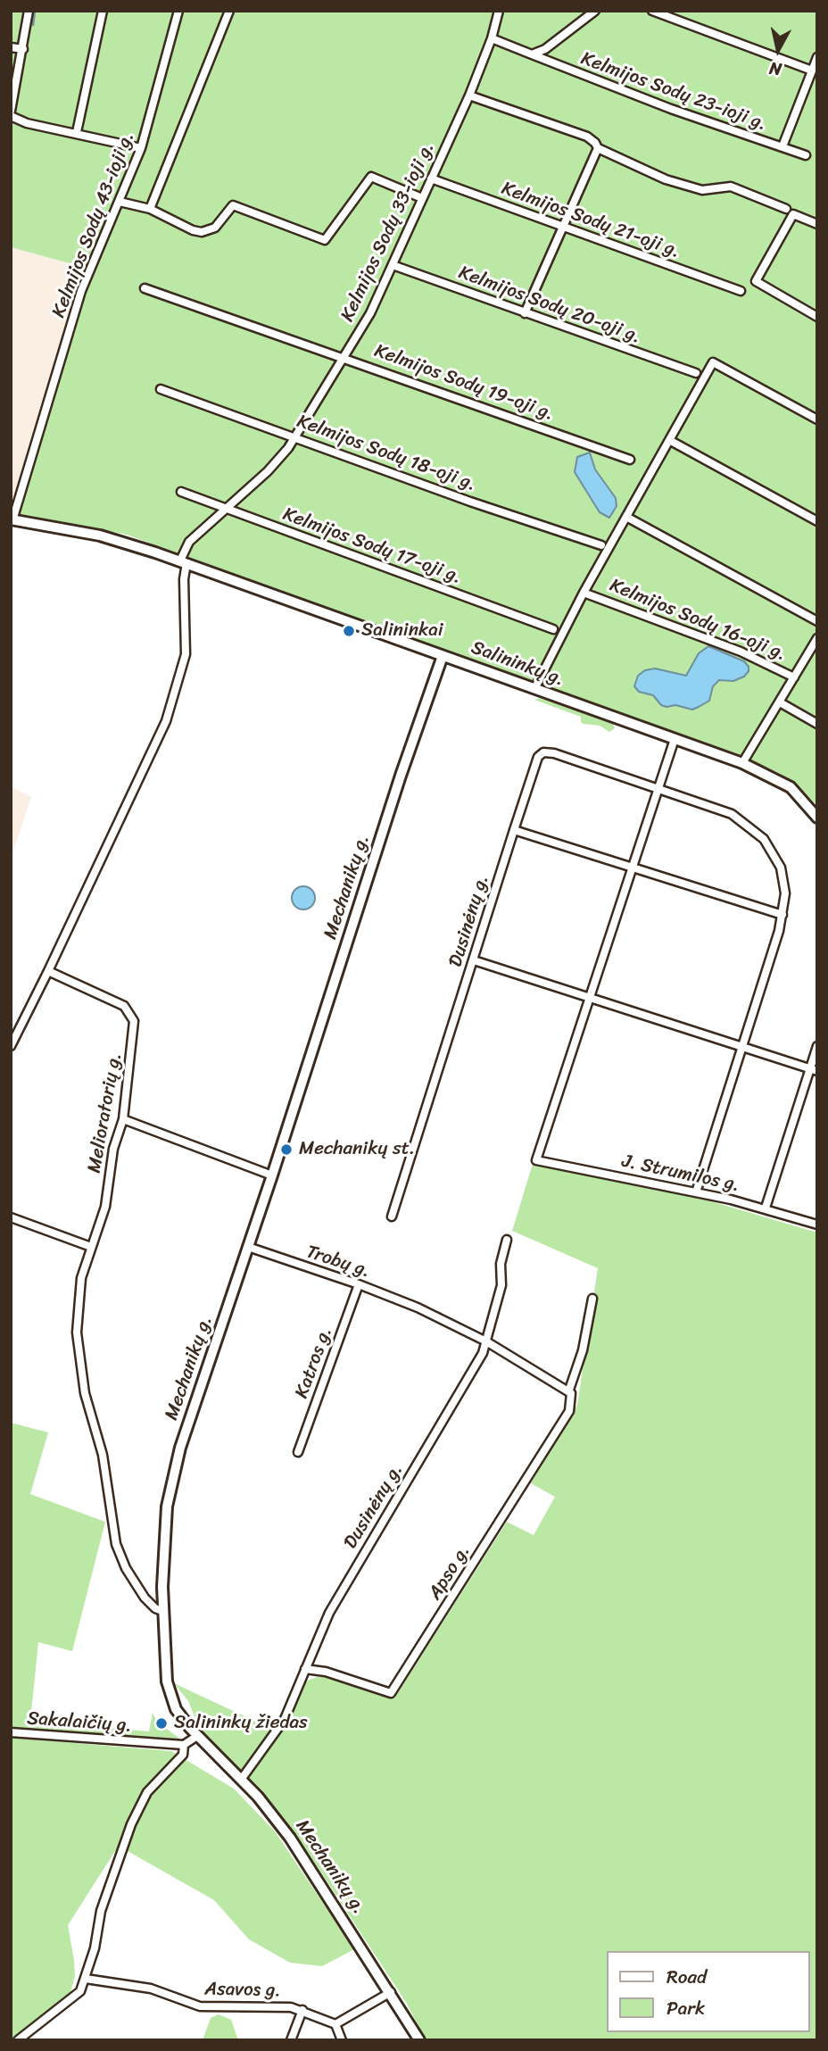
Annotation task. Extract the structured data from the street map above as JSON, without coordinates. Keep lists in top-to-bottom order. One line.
{"streets":{"main road":["Salininkų g.","Mechanikų g."],"street":["Kelmijos Sodų 23-ioji g.","Kelmijos Sodų 21-oji g.","Kelmijos Sodų 43-ioji g.","Kelmijos Sodų 33-ioji g.","Kelmijos Sodų 20-oji g.","Kelmijos Sodų 19-oji g.","Kelmijos Sodų 18-oji g.","Kelmijos Sodų 17-oji g.","Kelmijos Sodų 16-oji g.","Dusinėnų g.","Melioratorių g.","J. Strumilos g.","Trobų g.","Katros g.","Apso g.","Sakalaičių g.","Asavos g."]},"crossings":[["Kelmijos Sodų 23-ioji g.","Kelmijos Sodų 33-ioji g."],["Kelmijos Sodų 21-oji g.","Kelmijos Sodų 33-ioji g."],["Kelmijos Sodų 43-ioji g.","Salininkų g."],["Kelmijos Sodų 33-ioji g.","Kelmijos Sodų 20-oji g."],["Kelmijos Sodų 33-ioji g.","Kelmijos Sodų 19-oji g."],["Kelmijos Sodų 33-ioji g.","Kelmijos Sodų 18-oji g."],["Kelmijos Sodų 33-ioji g.","Kelmijos Sodų 17-oji g."],["Kelmijos Sodų 33-ioji g.","Salininkų g."],["Kelmijos Sodų 16-oji g.","Salininkų g."],["Salininkų g.","Mechanikų g."],["Mechanikų g.","Dusinėnų g."],["Mechanikų g.","Melioratorių g."],["Mechanikų g.","Trobų g."],["Dusinėnų g.","J. Strumilos g."],["Dusinėnų g.","Trobų g."],["Dusinėnų g.","Apso g."],["Trobų g.","Katros g."]],"places":["Salininkai","Mechanikų st.","Salininkų žiedas"],"legend":["Road","Park"],"north":"bottom"}
